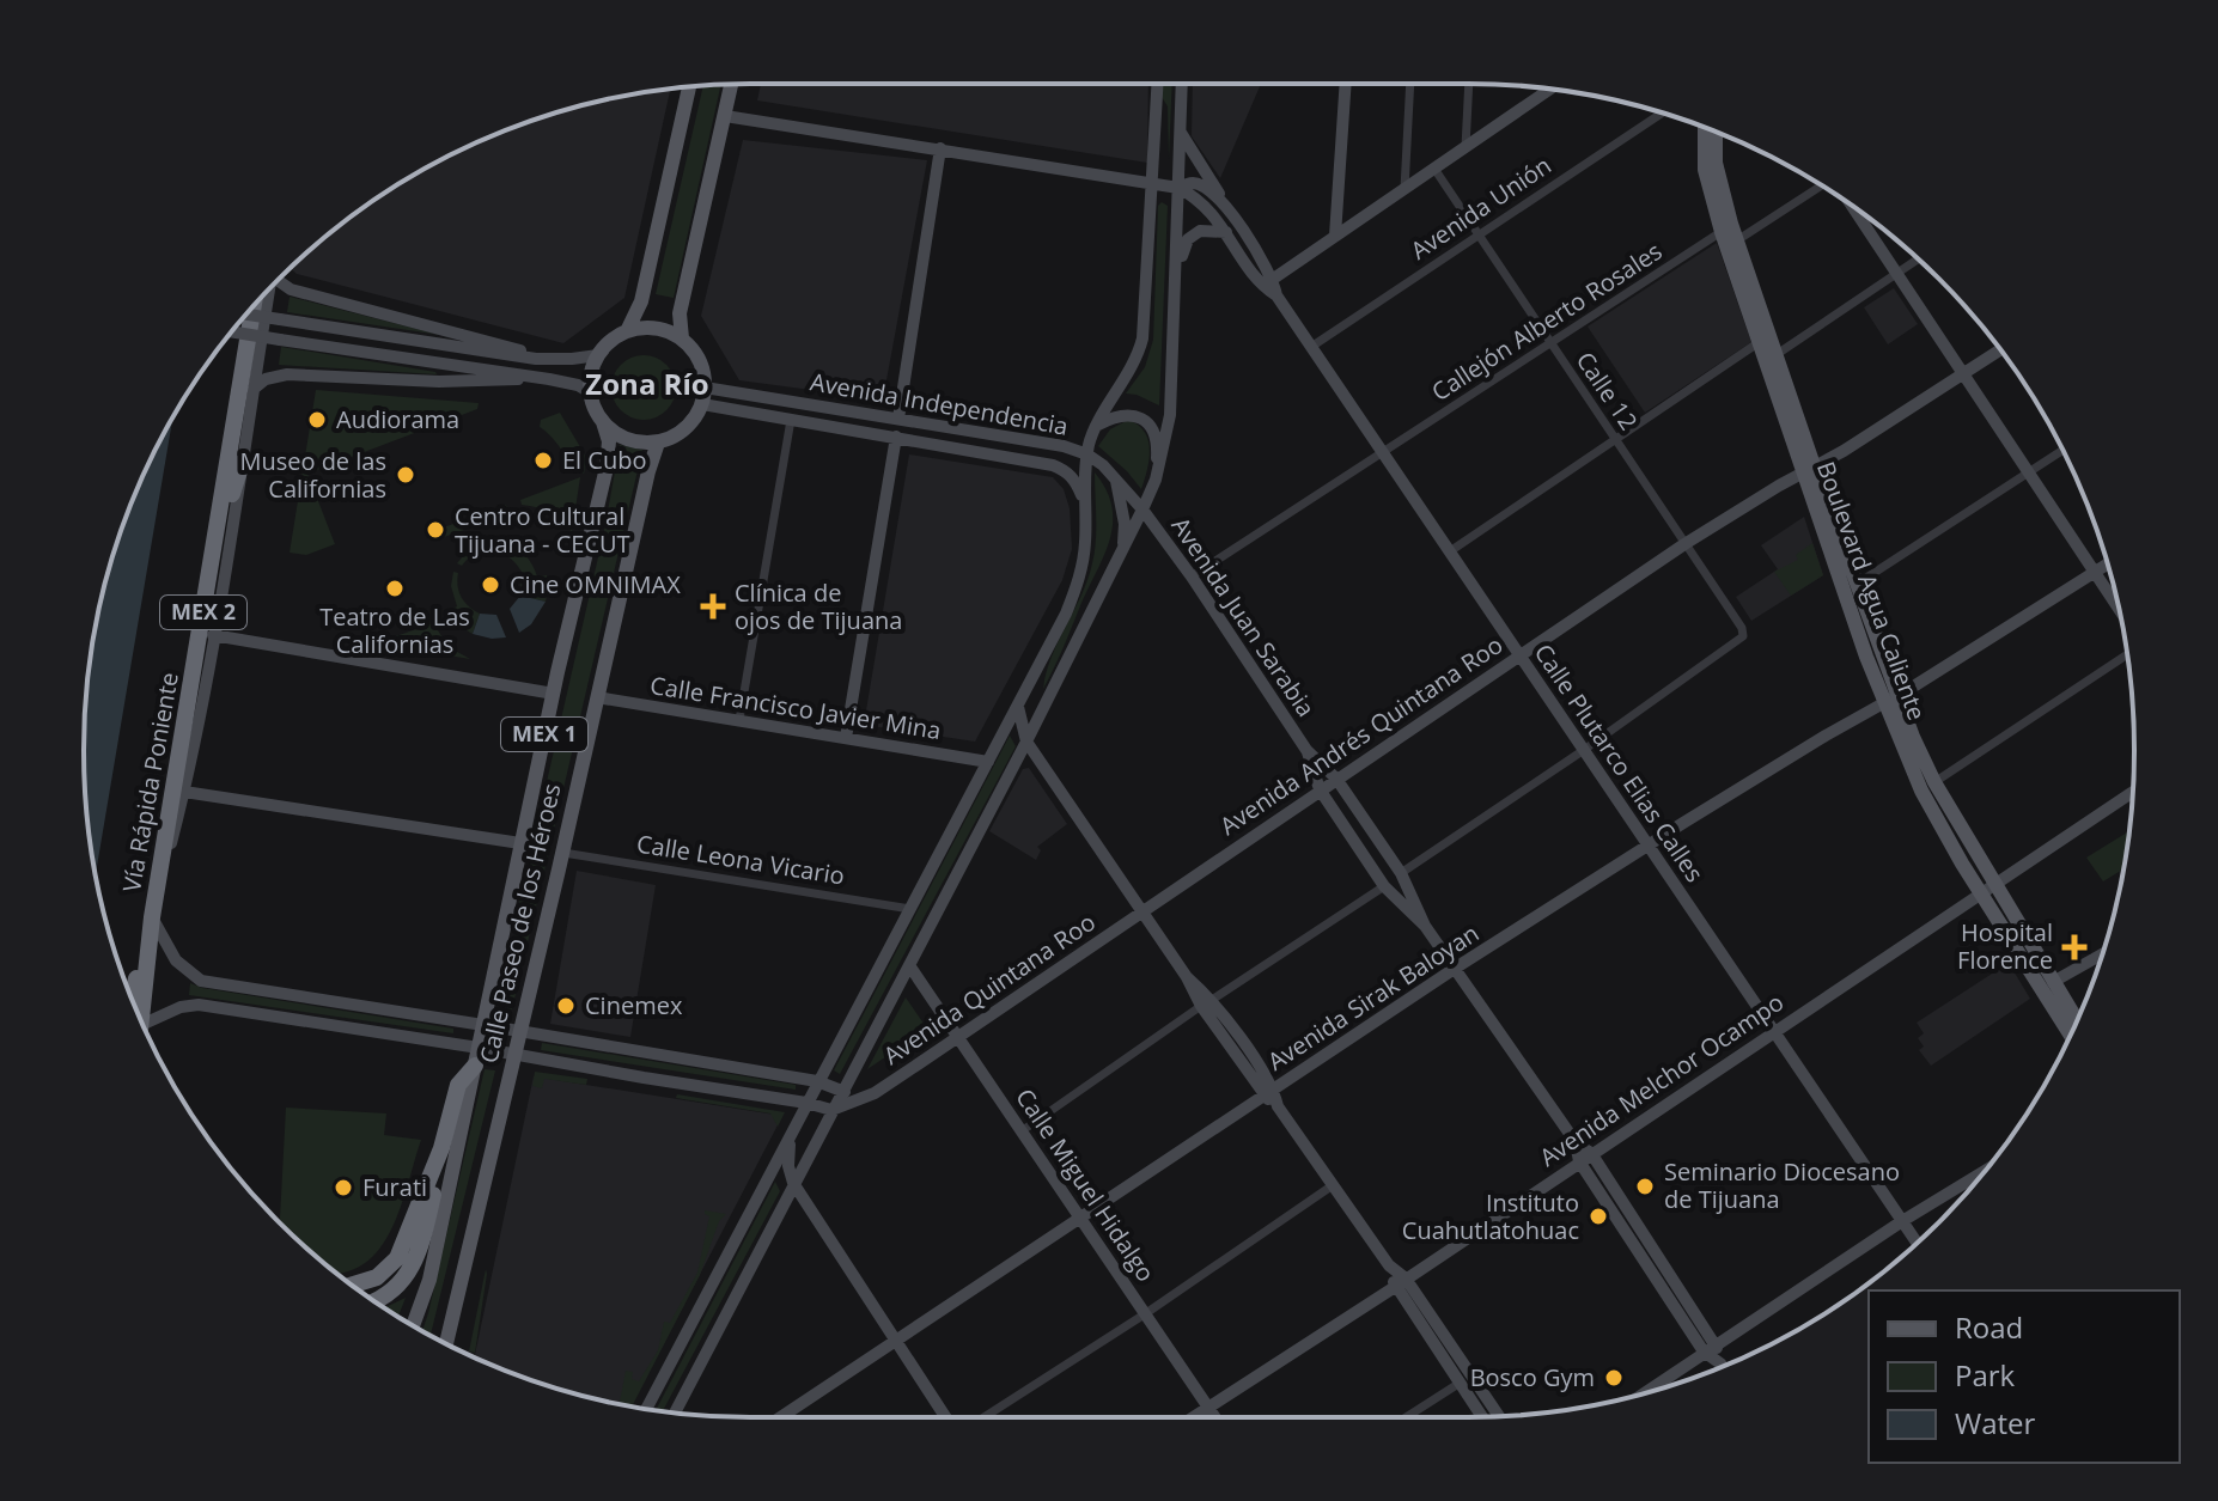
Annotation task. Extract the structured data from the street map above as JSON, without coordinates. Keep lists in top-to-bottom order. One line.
{"streets":{"highway":["MEX 2","Vía Rápida Poniente"],"main road":["Avenida Independencia","Boulevard Agua Caliente","Avenida Juan Sarabia","Calle Francisco Javier Mina","MEX 1","Avenida Andrés Quintana Roo","Calle Plutarco Elias Calles","Calle Paseo de los Héroes","Avenida Quintana Roo","Avenida Sirak Baloyan","Avenida Melchor Ocampo","Calle Miguel Hidalgo"],"street":["Avenida Unión","Callejón Alberto Rosales","Calle 12","Calle Leona Vicario"]},"crossings":[["Avenida Unión","Calle 12"],["Avenida Unión","Calle Plutarco Elias Calles"],["Callejón Alberto Rosales","Calle 12"],["Callejón Alberto Rosales","Boulevard Agua Caliente"],["Callejón Alberto Rosales","Avenida Juan Sarabia"],["Callejón Alberto Rosales","Calle Plutarco Elias Calles"],["Calle 12","Avenida Andrés Quintana Roo"],["Calle 12","Calle Plutarco Elias Calles"],["Avenida Independencia","Avenida Juan Sarabia"],["Avenida Independencia","MEX 1"],["Avenida Independencia","Calle Paseo de los Héroes"],["Boulevard Agua Caliente","Avenida Andrés Quintana Roo"],["Boulevard Agua Caliente","Avenida Sirak Baloyan"],["Boulevard Agua Caliente","Avenida Melchor Ocampo"],["Avenida Juan Sarabia","Avenida Andrés Quintana Roo"],["Avenida Juan Sarabia","Avenida Sirak Baloyan"],["Avenida Juan Sarabia","Avenida Melchor Ocampo"],["Calle Francisco Javier Mina","Calle Paseo de los Héroes"],["MEX 1","Calle Paseo de los Héroes"],["Avenida Andrés Quintana Roo","Calle Plutarco Elias Calles"],["Avenida Andrés Quintana Roo","Avenida Quintana Roo"],["Calle Plutarco Elias Calles","Avenida Sirak Baloyan"],["Calle Plutarco Elias Calles","Avenida Melchor Ocampo"],["Calle Leona Vicario","Calle Paseo de los Héroes"],["Avenida Quintana Roo","Calle Miguel Hidalgo"],["Avenida Sirak Baloyan","Calle Miguel Hidalgo"],["Avenida Melchor Ocampo","Calle Miguel Hidalgo"]],"districts":["Zona Río"],"places":{"other":["Audiorama","El Cubo","Museo de las Californias","Centro Cultural Tijuana - CECUT","Cine OMNIMAX","Teatro de Las Californias","Cinemex","Seminario Diocesano de Tijuana","Furati","Instituto Cuahutlatohuac","Bosco Gym"],"health":["Clínica de ojos de Tijuana","Hospital Florence"]},"legend":["Road","Park","Water"]}
